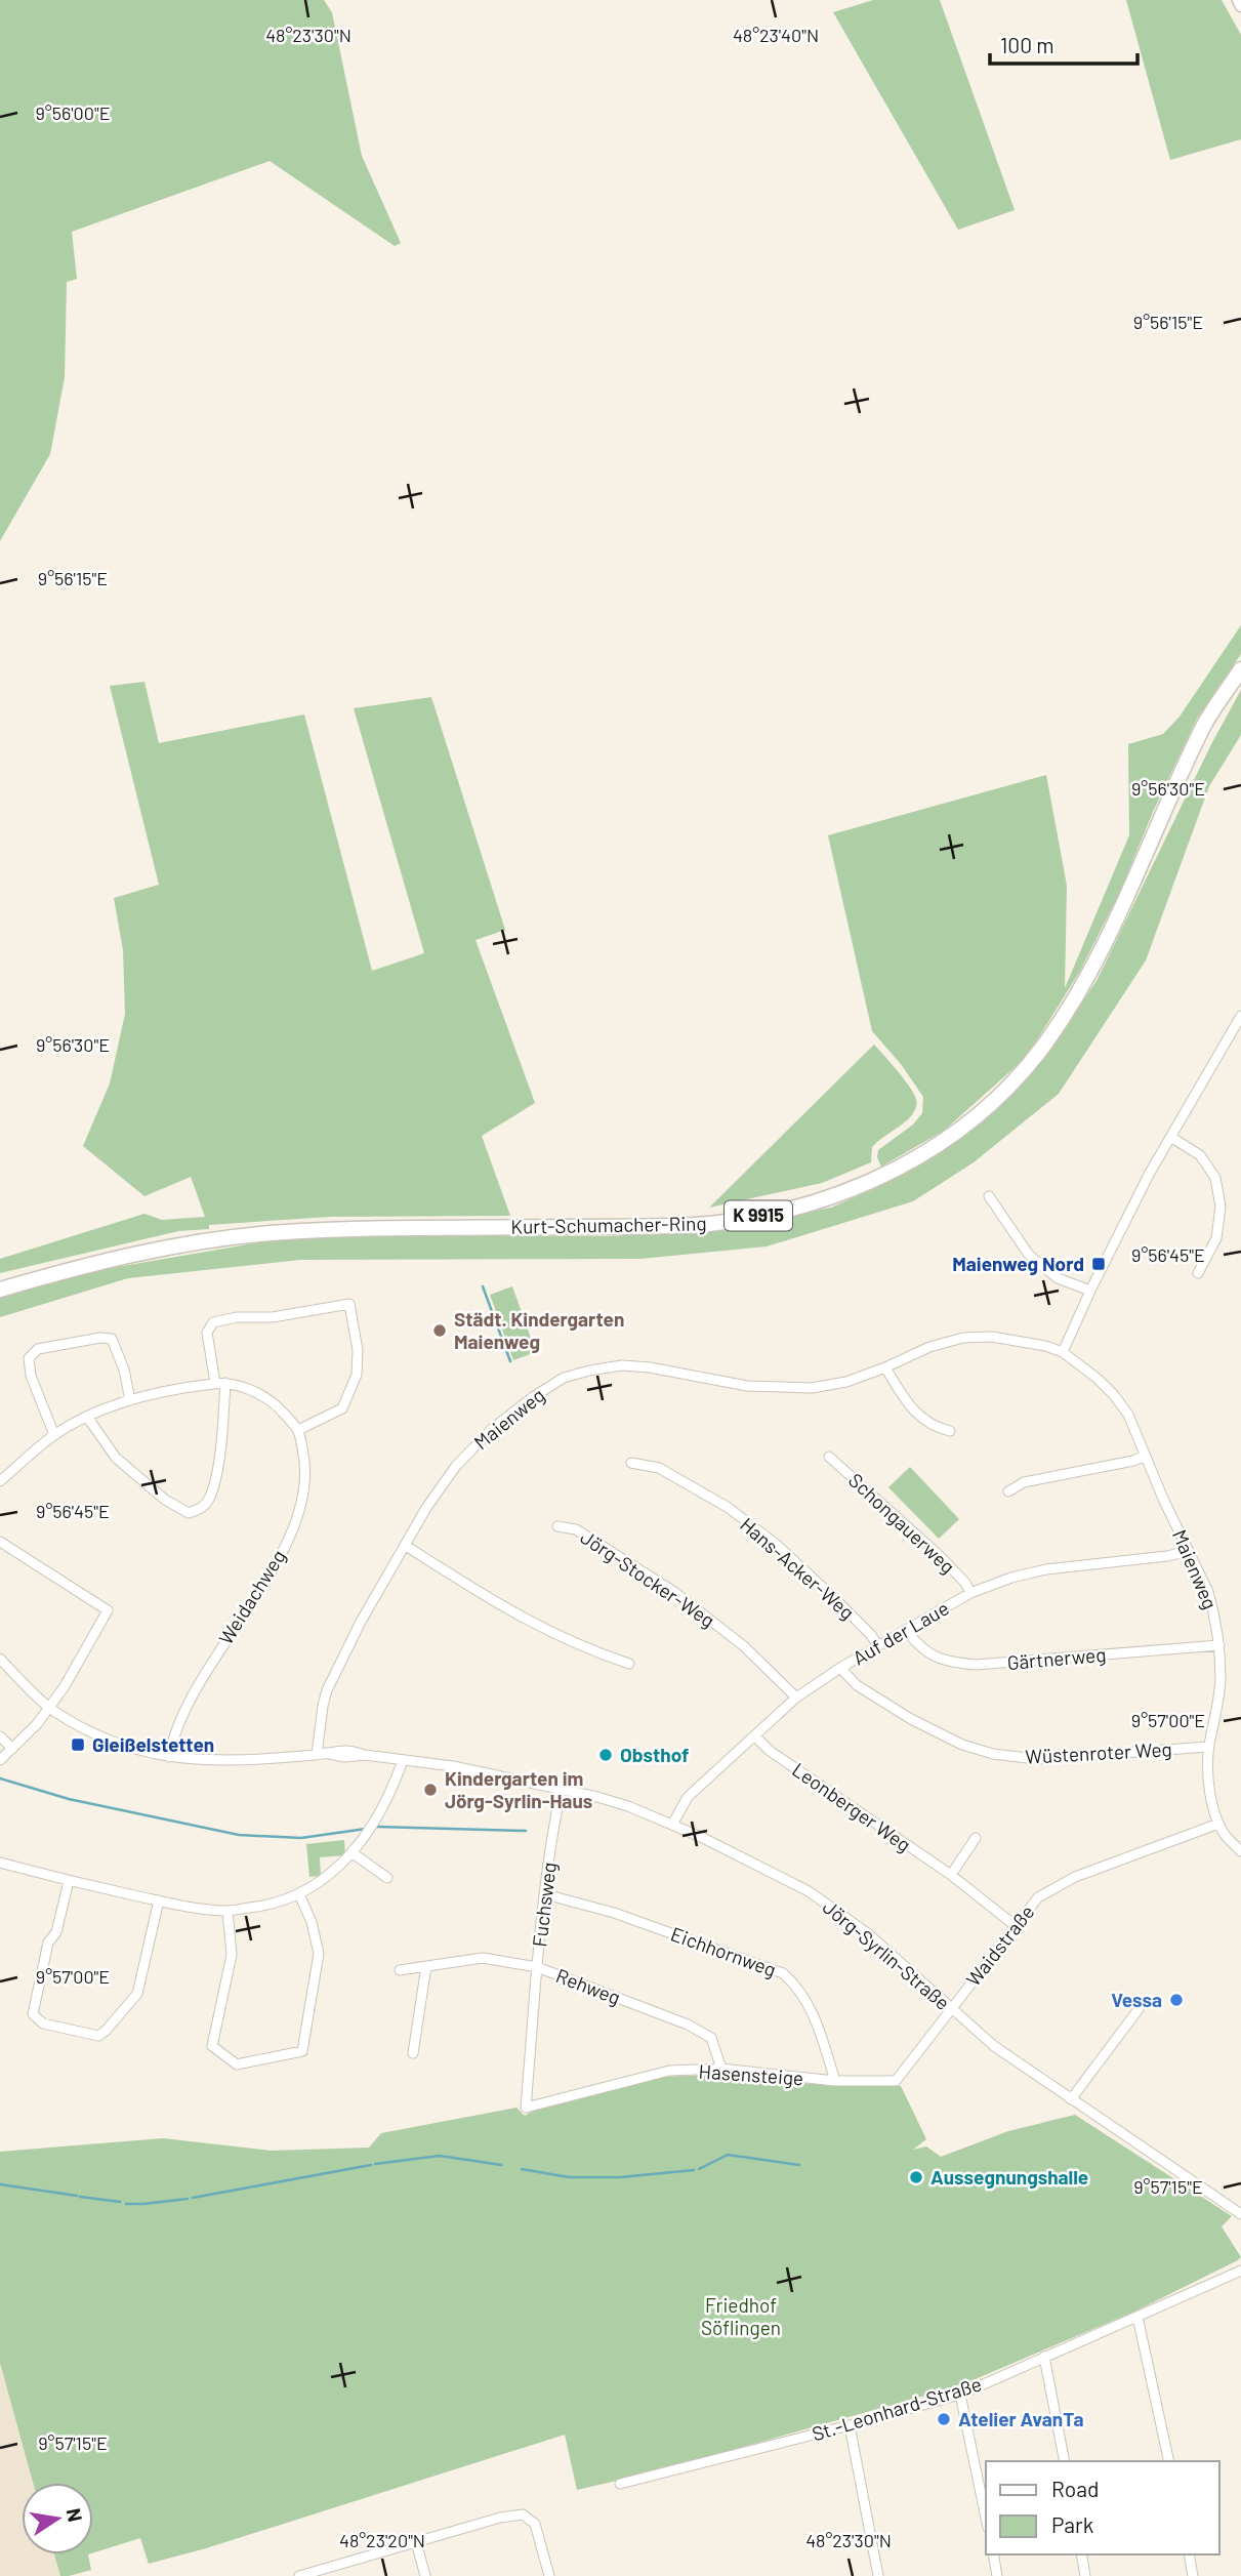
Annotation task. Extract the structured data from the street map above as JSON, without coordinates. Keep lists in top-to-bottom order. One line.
{"streets":{"main road":["K 9915","Kurt-Schumacher-Ring"],"street":["Maienweg","Schongauerweg","Hans-Acker-Weg","Jörg-Stocker-Weg","Weidachweg","Auf der Laue","Gärtnerweg","Wüstenroter Weg","Leonberger Weg","Fuchsweg","Waidstraße","Eichhornweg","Jörg-Syrlin-Straße","Rehweg","Hasensteige","St.-Leonhard-Straße"]},"crossings":[["Maienweg","Auf der Laue"],["Maienweg","Gärtnerweg"],["Maienweg","Wüstenroter Weg"],["Maienweg","Waidstraße"],["Maienweg","Jörg-Syrlin-Straße"],["Schongauerweg","Auf der Laue"],["Hans-Acker-Weg","Auf der Laue"],["Jörg-Stocker-Weg","Auf der Laue"],["Weidachweg","Jörg-Syrlin-Straße"],["Auf der Laue","Gärtnerweg"],["Auf der Laue","Wüstenroter Weg"],["Auf der Laue","Leonberger Weg"],["Auf der Laue","Jörg-Syrlin-Straße"],["Leonberger Weg","Waidstraße"],["Fuchsweg","Eichhornweg"],["Fuchsweg","Jörg-Syrlin-Straße"],["Fuchsweg","Rehweg"],["Fuchsweg","Hasensteige"],["Waidstraße","Jörg-Syrlin-Straße"],["Waidstraße","Hasensteige"],["Eichhornweg","Hasensteige"],["Rehweg","Hasensteige"]],"parks":["Friedhof Söflingen"],"places":{"transit":["Maienweg Nord","Gleißelstetten"],"other":["Städt. Kindergarten Maienweg","Obsthof","Kindergarten im Jörg-Syrlin-Haus","Vessa","Aussegnungshalle","Atelier AvanTa"]},"legend":["Road","Park"],"scale_bar":"100 m","north":"right","coordinates":["48°23'30\"N","48°23'40\"N","9°56'00\"E","9°56'15\"E","9°56'30\"E","9°56'45\"E","9°57'00\"E","9°57'15\"E","48°23'20\"N"]}
